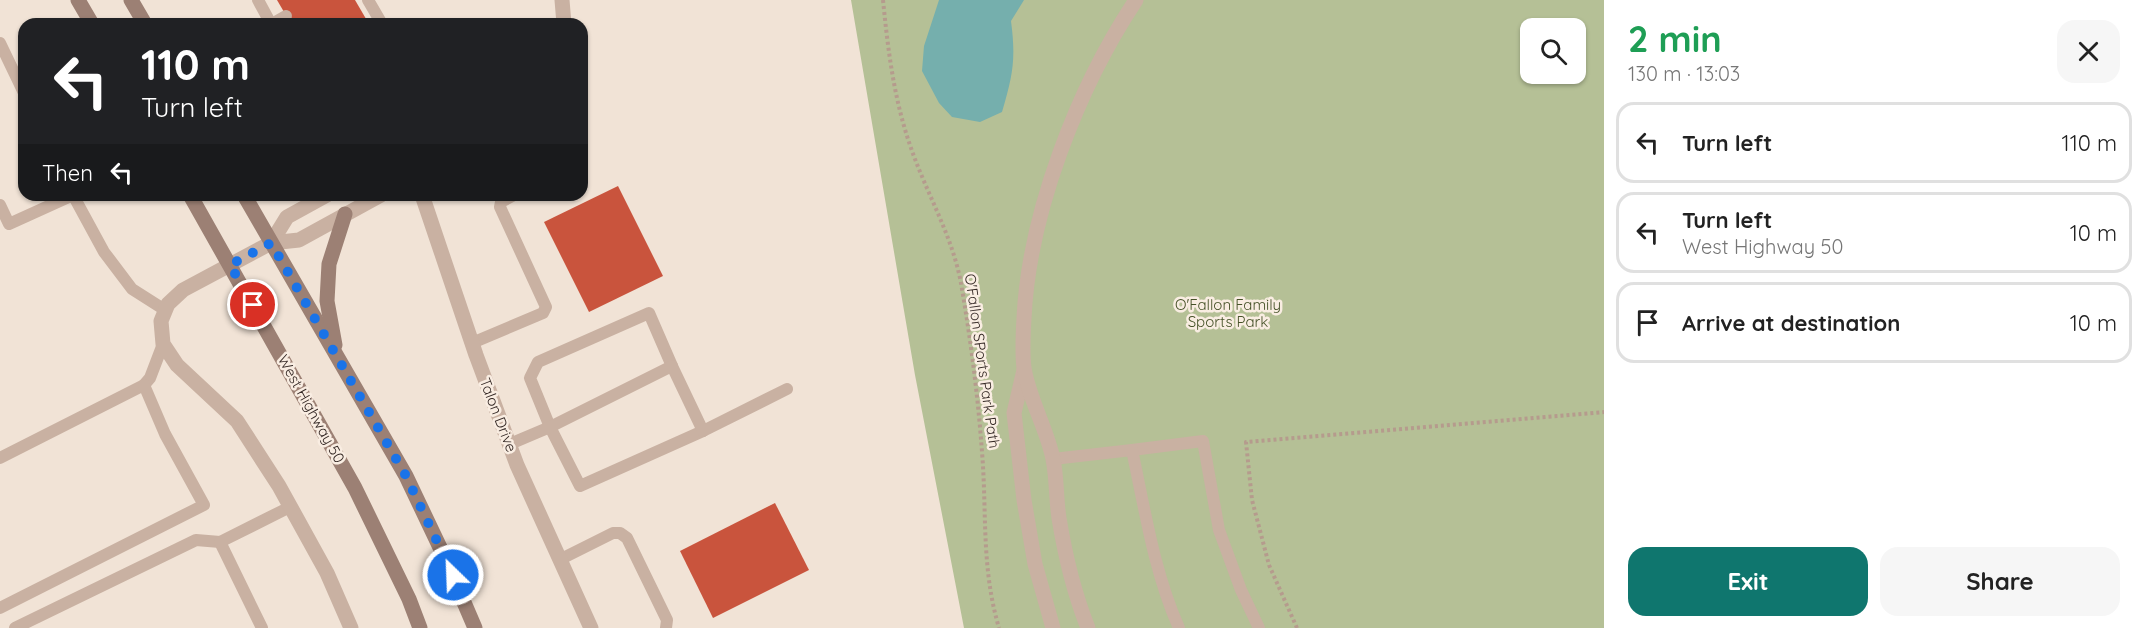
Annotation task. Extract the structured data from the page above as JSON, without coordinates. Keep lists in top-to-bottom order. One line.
{"streets":{"main road":["West Highway 50"],"street":["Talon Drive"],"path":["O'Fallon SPorts Park Path"]},"parks":["O'Fallon Family Sports Park"],"page":{"heading":["2 min","130 m · 13:03"],"turn":["110 m","Turn left"],"list":[{"name":"Turn left","value":"110 m"},{"name":"Turn left","note":"West Highway 50","value":"10 m"},{"name":"Arrive at destination","value":"10 m"}],"then":"Then","buttons":["Exit","Share"]}}
